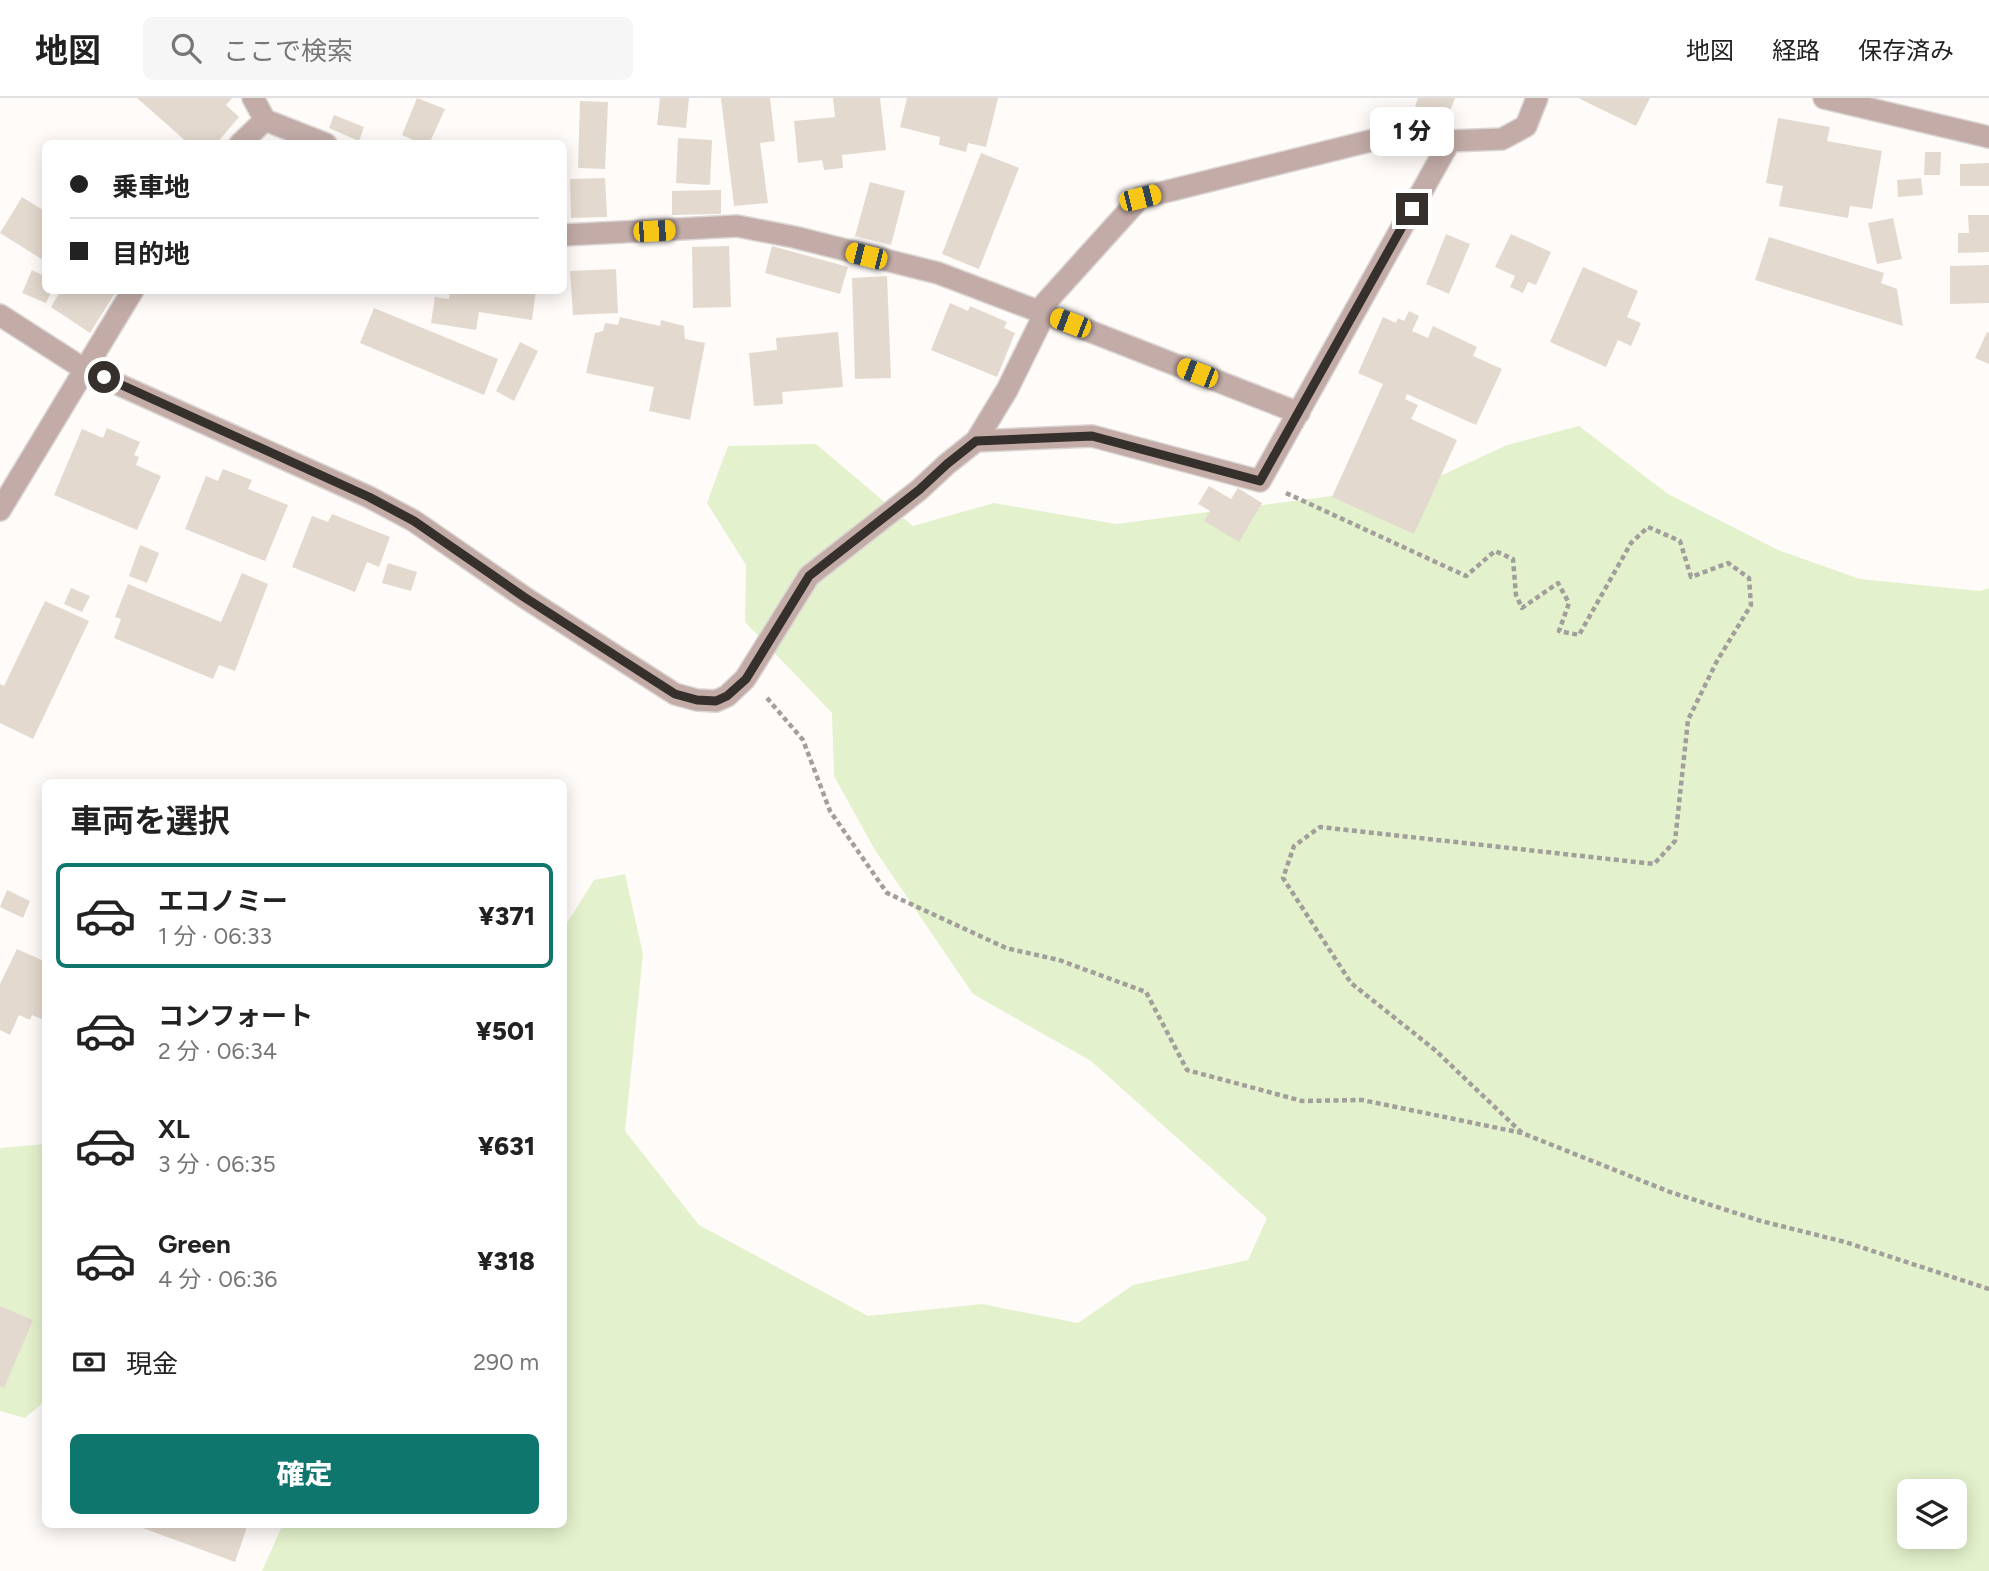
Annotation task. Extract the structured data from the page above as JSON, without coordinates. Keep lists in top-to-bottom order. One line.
{"page":{"header":"地図","search":"ここで検索","nav":["地図","経路","保存済み"],"bubble":"1 分","banner":["乗車地","目的地"],"heading":"車両を選択","list":[{"name":"エコノミー","note":"1 分 · 06:33","value":"¥371"},{"name":"コンフォート","note":"2 分 · 06:34","value":"¥501"},{"name":"XL","note":"3 分 · 06:35","value":"¥631"},{"name":"Green","note":"4 分 · 06:36","value":"¥318"}],"pay":["現金","290 m"],"buttons":"確定"}}
